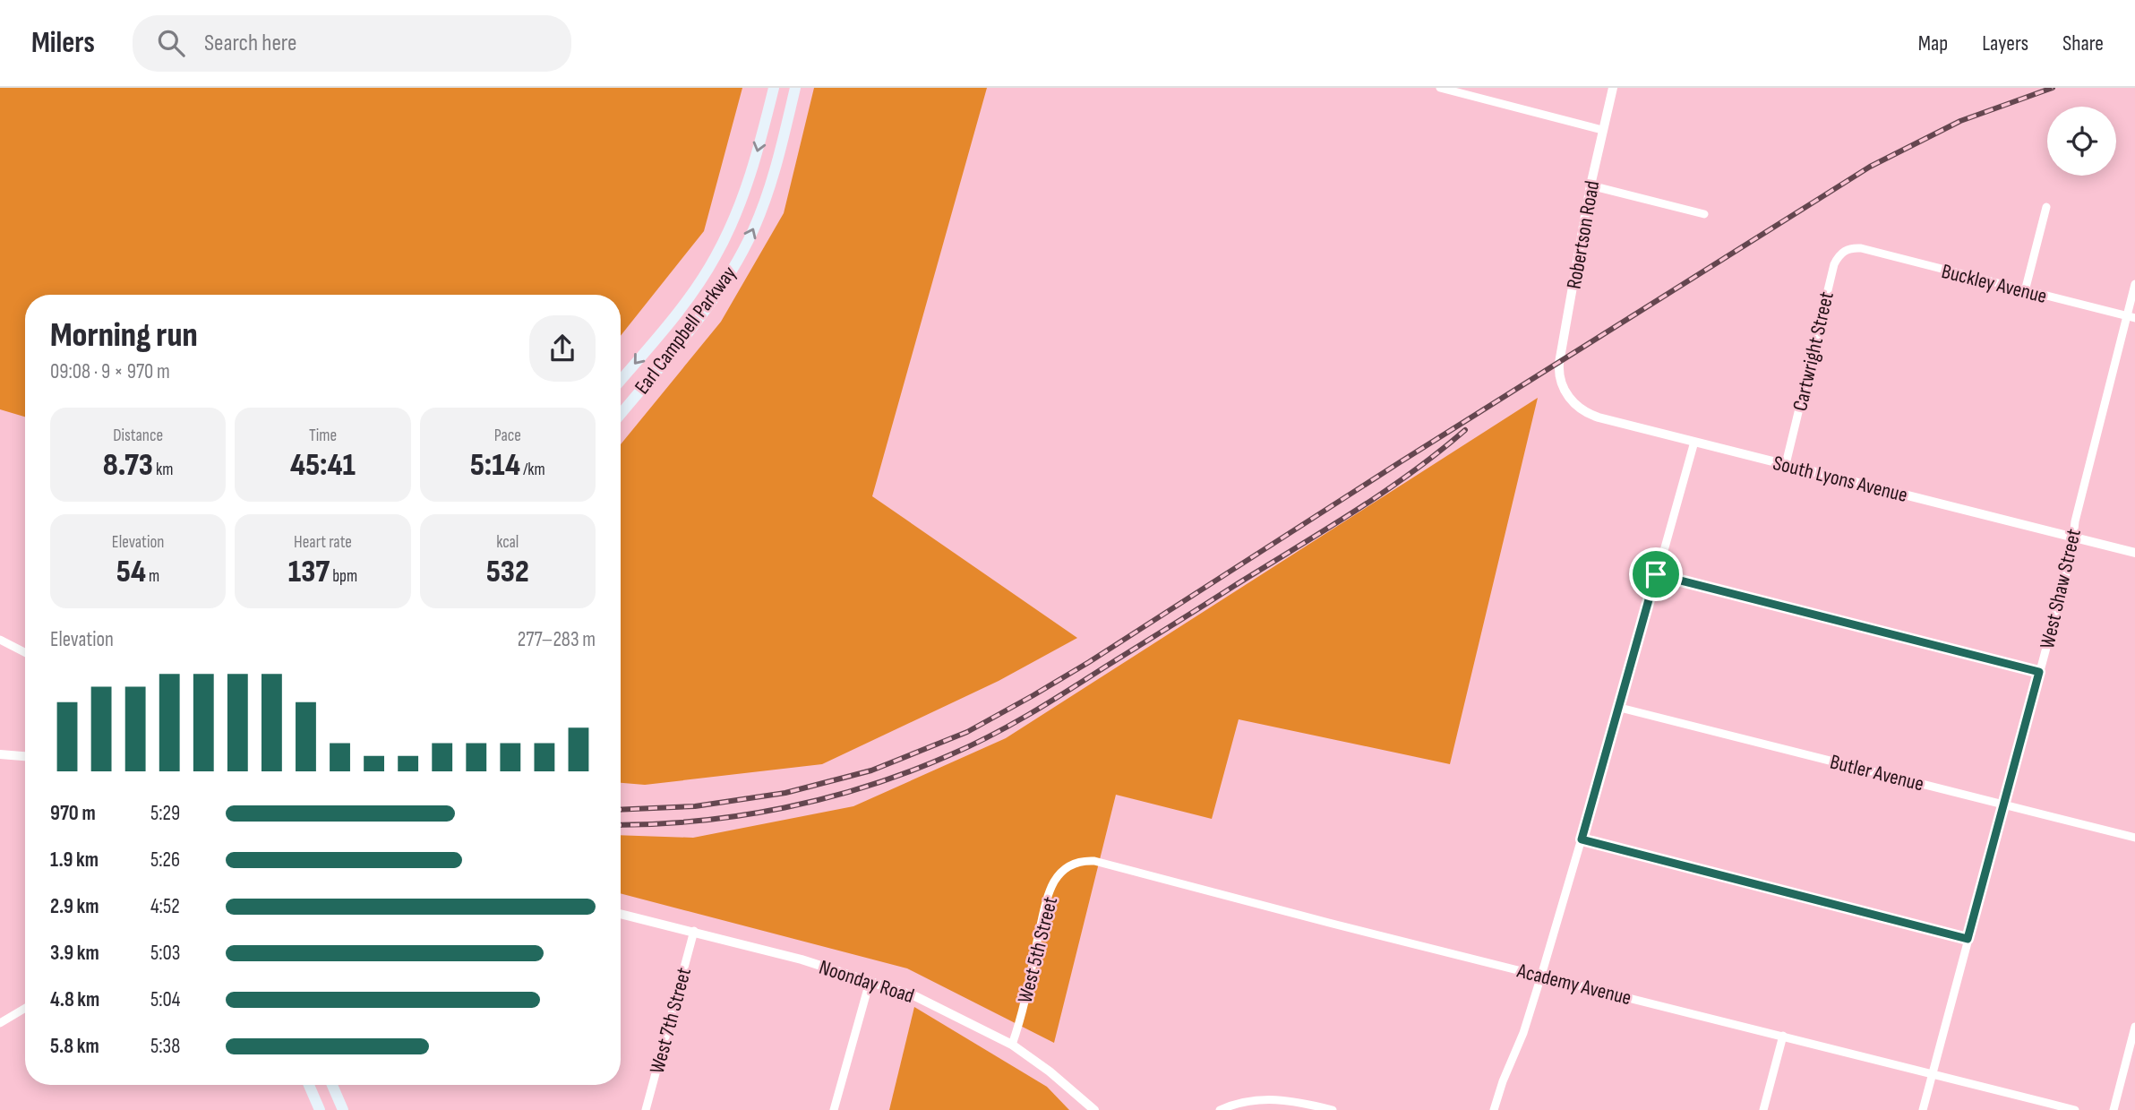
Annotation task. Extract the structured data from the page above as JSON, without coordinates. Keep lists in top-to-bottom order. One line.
{"streets":{"main road":["Earl Campbell Parkway"],"street":["Robertson Road","Buckley Avenue","Cartwright Street","South Lyons Avenue","West Shaw Street","Butler Avenue","West 5th Street","Noonday Road","Academy Avenue","West 7th Street"]},"crossings":[["Robertson Road","South Lyons Avenue"],["Buckley Avenue","Cartwright Street"],["Buckley Avenue","West Shaw Street"],["Cartwright Street","South Lyons Avenue"],["South Lyons Avenue","West Shaw Street"],["West Shaw Street","Butler Avenue"],["West Shaw Street","Academy Avenue"],["West 5th Street","Noonday Road"],["West 5th Street","Academy Avenue"],["Noonday Road","West 7th Street"]],"page":{"header":"Milers","search":"Search here","nav":["Map","Layers","Share"],"heading":["Morning run","09:08 · 9 × 970 m"],"stats":[["Distance","8.73 km"],["Time","45:41"],["Pace","5:14 /km"],["Elevation","54 m"],["Heart rate","137 bpm"],["kcal","532"]],"chart":["Elevation","277–283 m"],"list":[{"name":"970 m","note":"5:29"},{"name":"1.9 km","note":"5:26"},{"name":"2.9 km","note":"4:52"},{"name":"3.9 km","note":"5:03"},{"name":"4.8 km","note":"5:04"},{"name":"5.8 km","note":"5:38"}]}}
